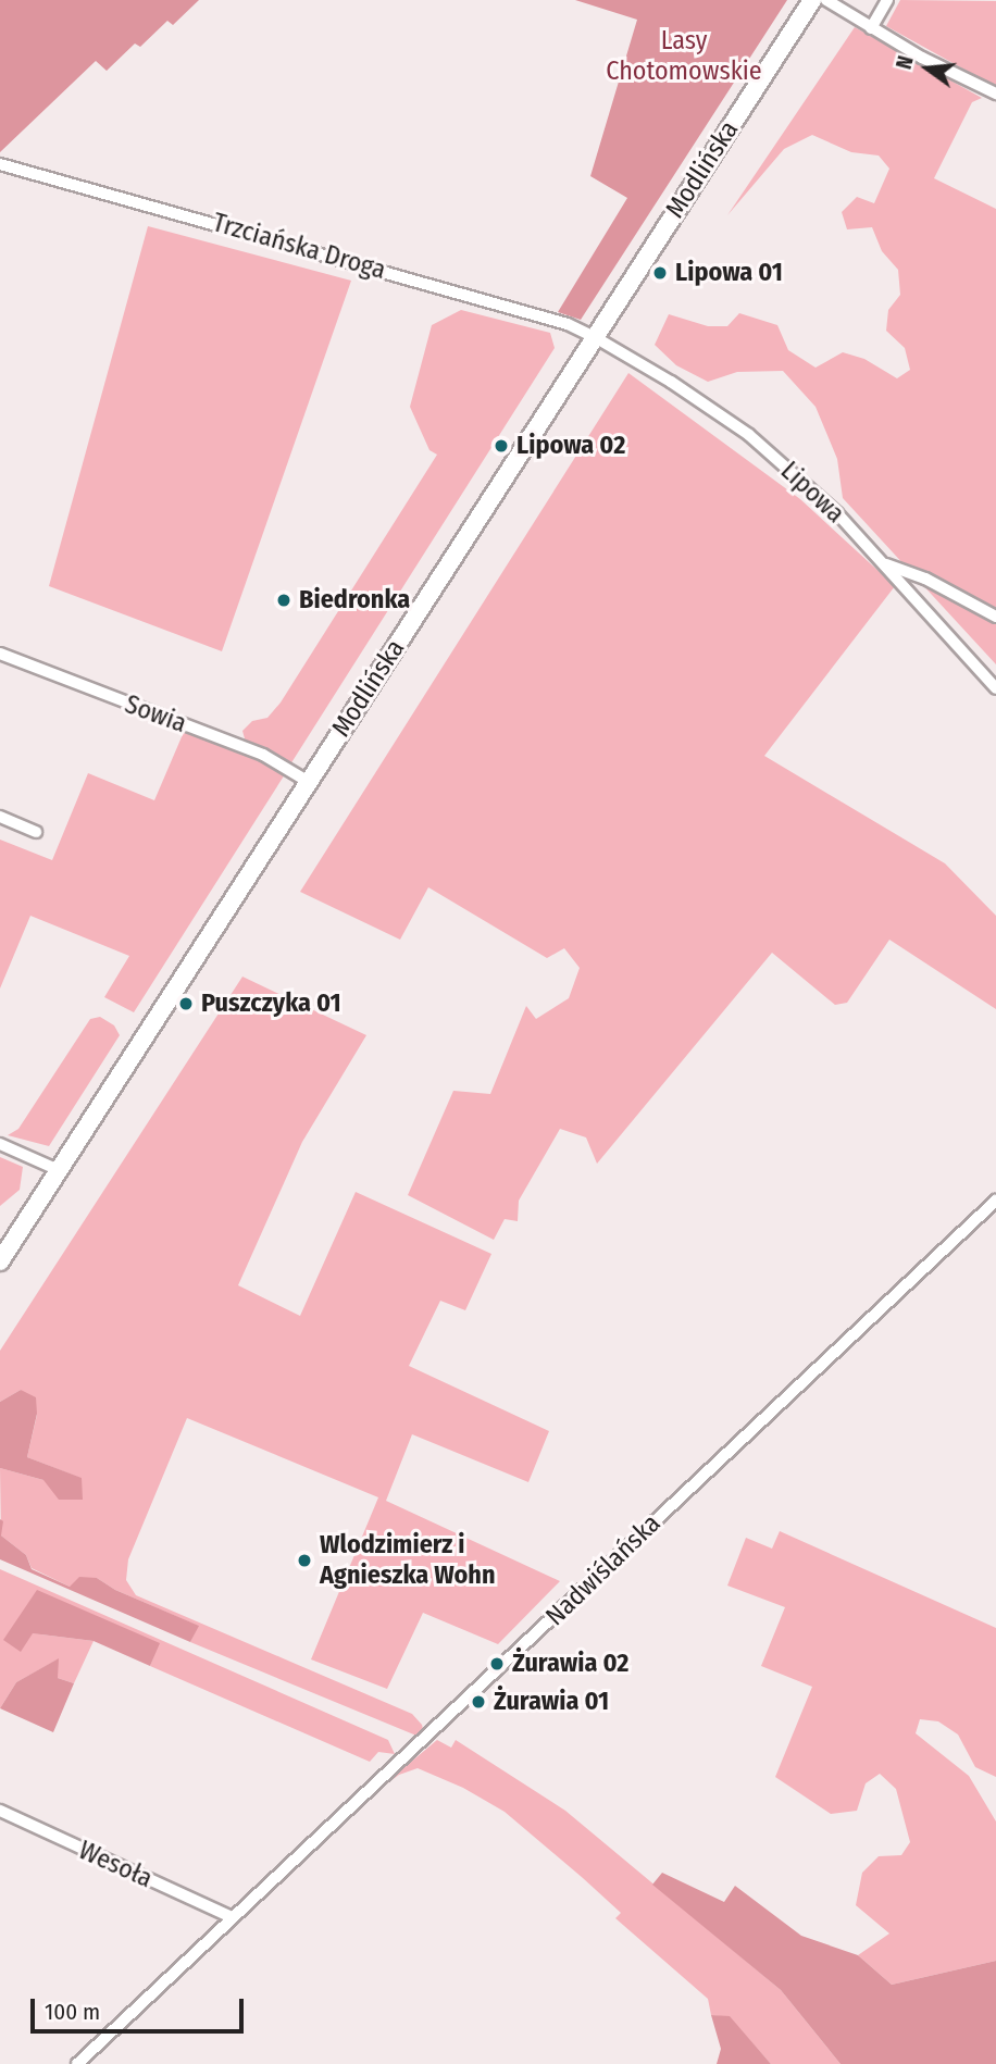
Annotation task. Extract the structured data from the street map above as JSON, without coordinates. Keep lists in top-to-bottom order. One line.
{"streets":{"main road":["Modlińska"],"street":["Trzciańska Droga","Lipowa","Sowia","Nadwiślańska","Wesoła"]},"crossings":[["Modlińska","Trzciańska Droga"],["Modlińska","Lipowa"],["Modlińska","Sowia"],["Trzciańska Droga","Lipowa"],["Nadwiślańska","Wesoła"]],"parks":["Lasy Chotomowskie"],"places":["Lipowa 01","Lipowa 02","Biedronka","Puszczyka 01","Wlodzimierz i Agnieszka Wohn","Żurawia 02","Żurawia 01"],"scale_bar":"100 m","north":"left"}
